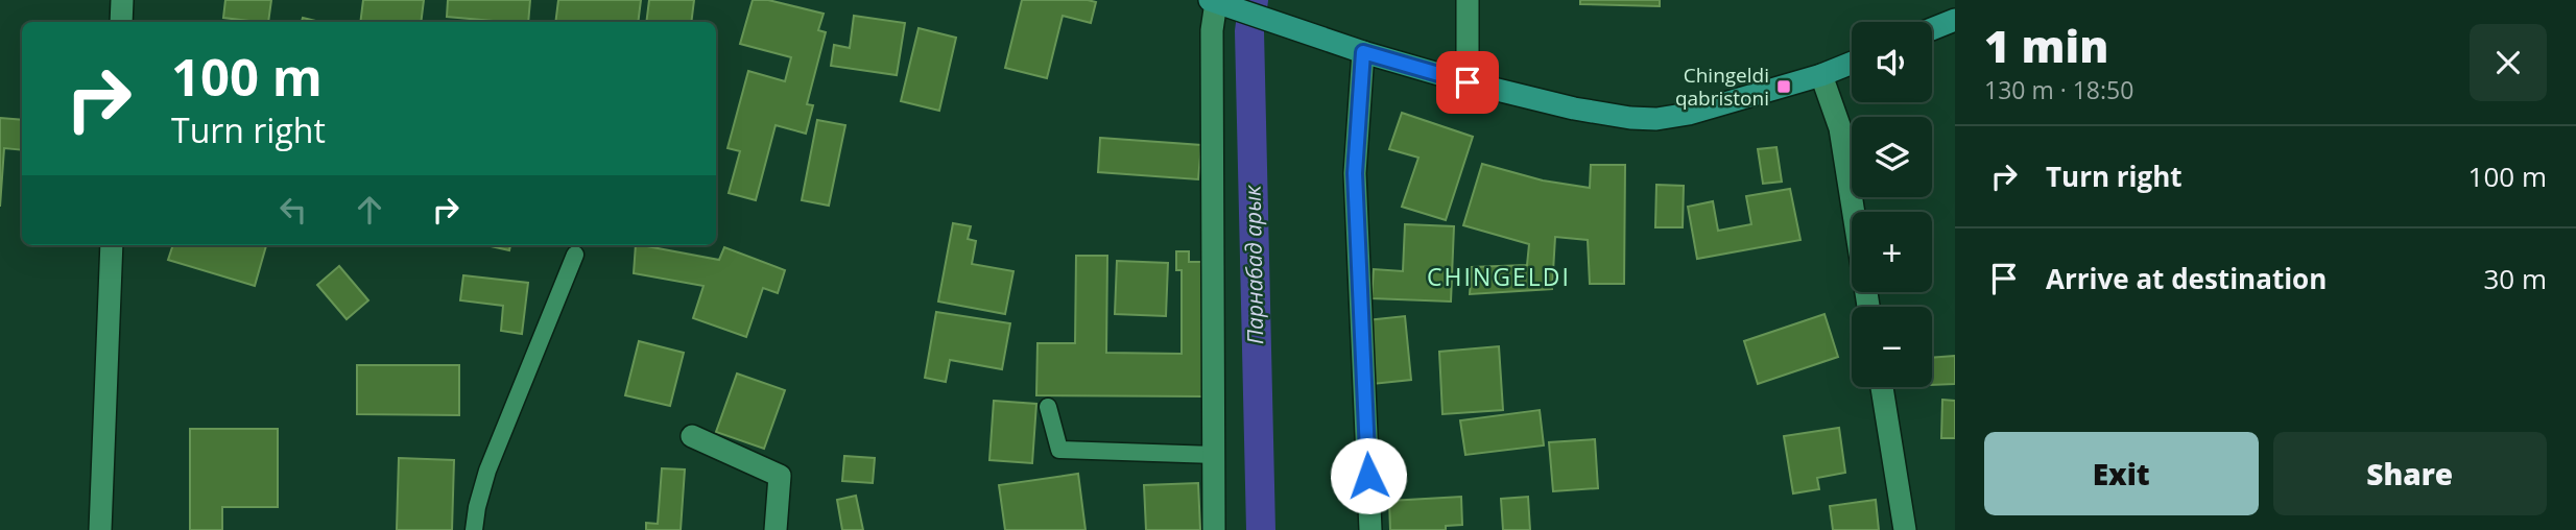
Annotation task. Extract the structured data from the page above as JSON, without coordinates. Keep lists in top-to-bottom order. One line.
{"districts":["CHINGELDI"],"water":["Парнабад арык"],"places":{"transit":["Chingeldi qabristoni"]},"page":{"heading":["1 min","130 m · 18:50"],"map_buttons":["+","−"],"turn":["100 m","Turn right"],"list":[{"name":"Turn right","value":"100 m"},{"name":"Arrive at destination","value":"30 m"}],"buttons":["Exit","Share"]}}
